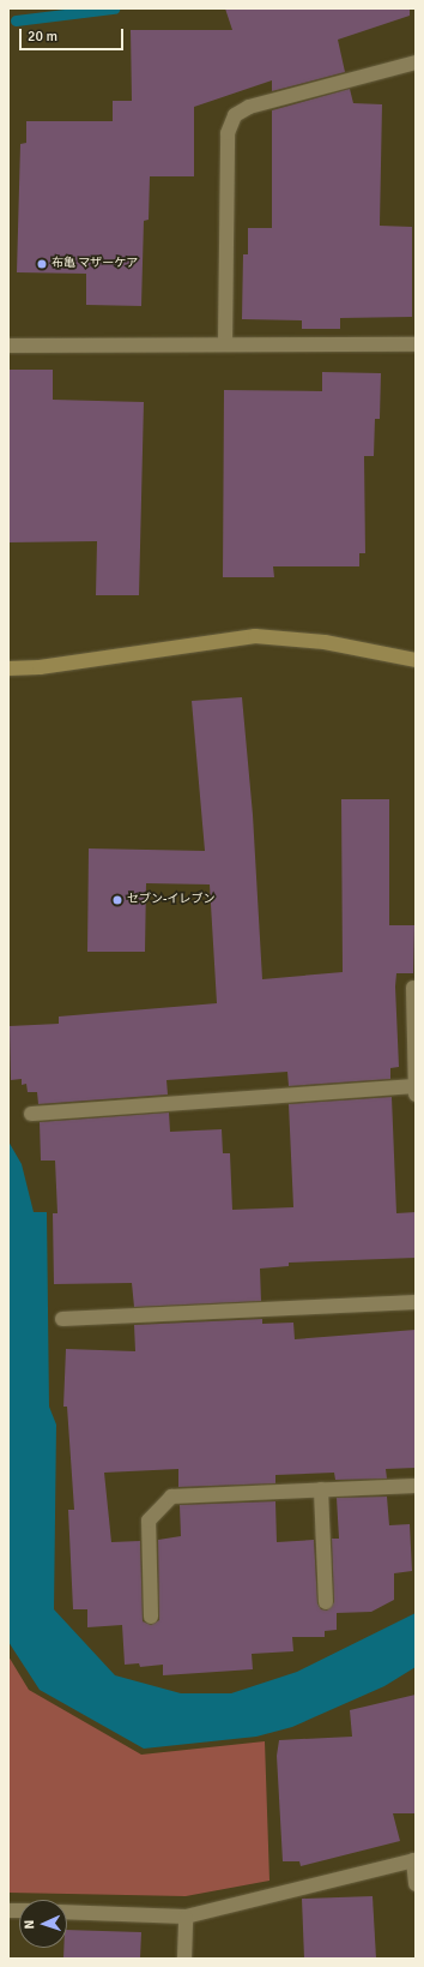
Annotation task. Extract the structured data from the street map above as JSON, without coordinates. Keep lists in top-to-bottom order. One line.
{"places":["布亀 マザーケア","セブン-イレブン"],"scale_bar":"20 m","north":"left"}
